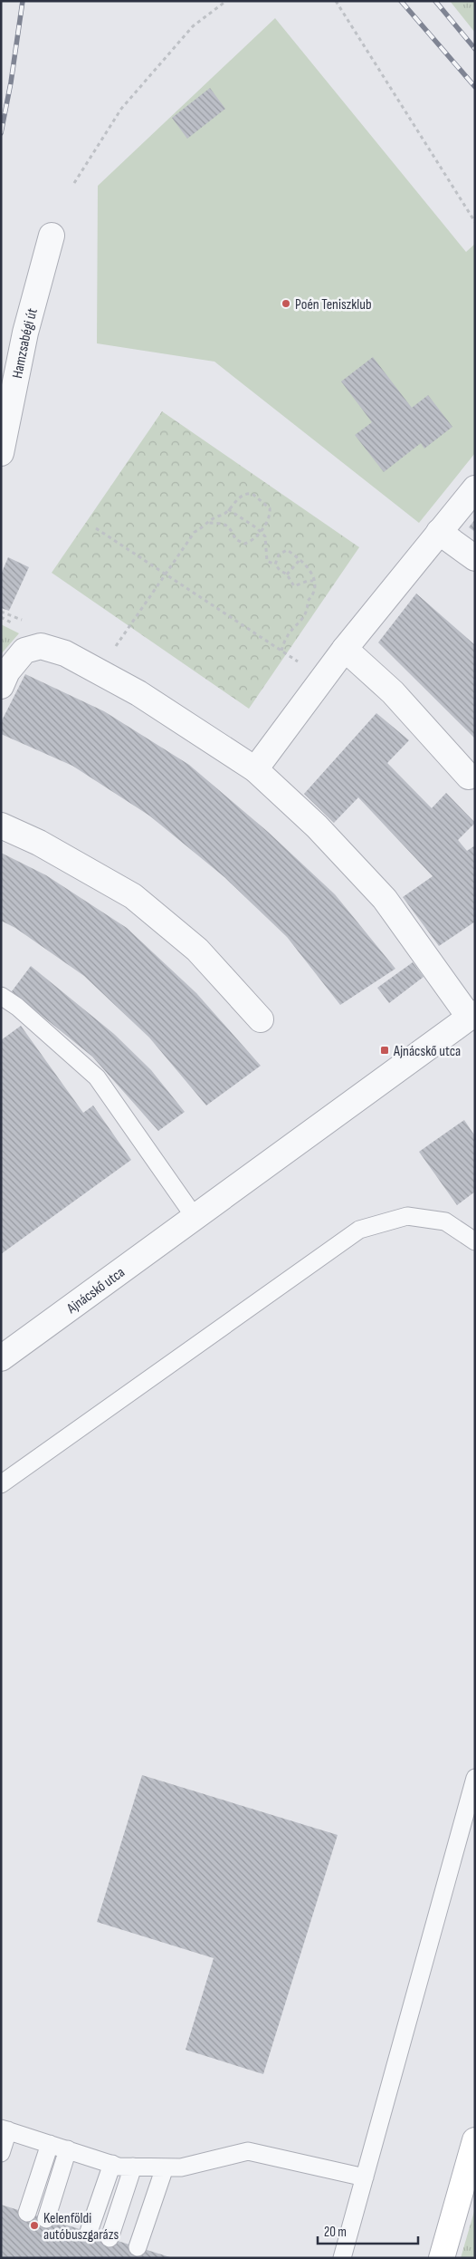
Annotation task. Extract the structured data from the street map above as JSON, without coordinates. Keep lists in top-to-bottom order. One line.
{"streets":{"street":["Hamzsabégi út","Ajnácskő utca"]},"places":{"other":["Poén Teniszklub","Kelenföldi autóbuszgarázs"],"transit":["Ajnácskő utca"]},"scale_bar":"20 m"}
